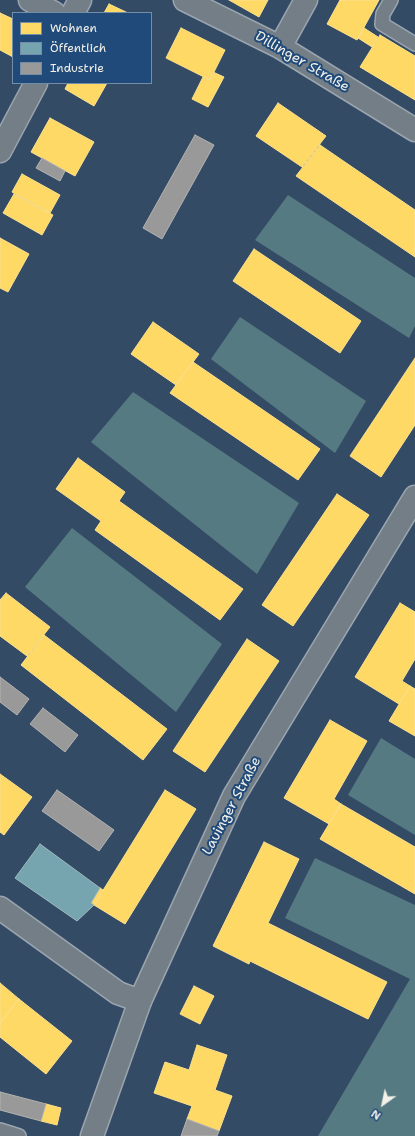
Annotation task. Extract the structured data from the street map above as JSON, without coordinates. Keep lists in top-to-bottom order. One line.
{"streets":{"street":["Dillinger Straße","Lauinger Straße"]},"legend":["Wohnen","Öffentlich","Industrie"],"north":"bottom left"}
